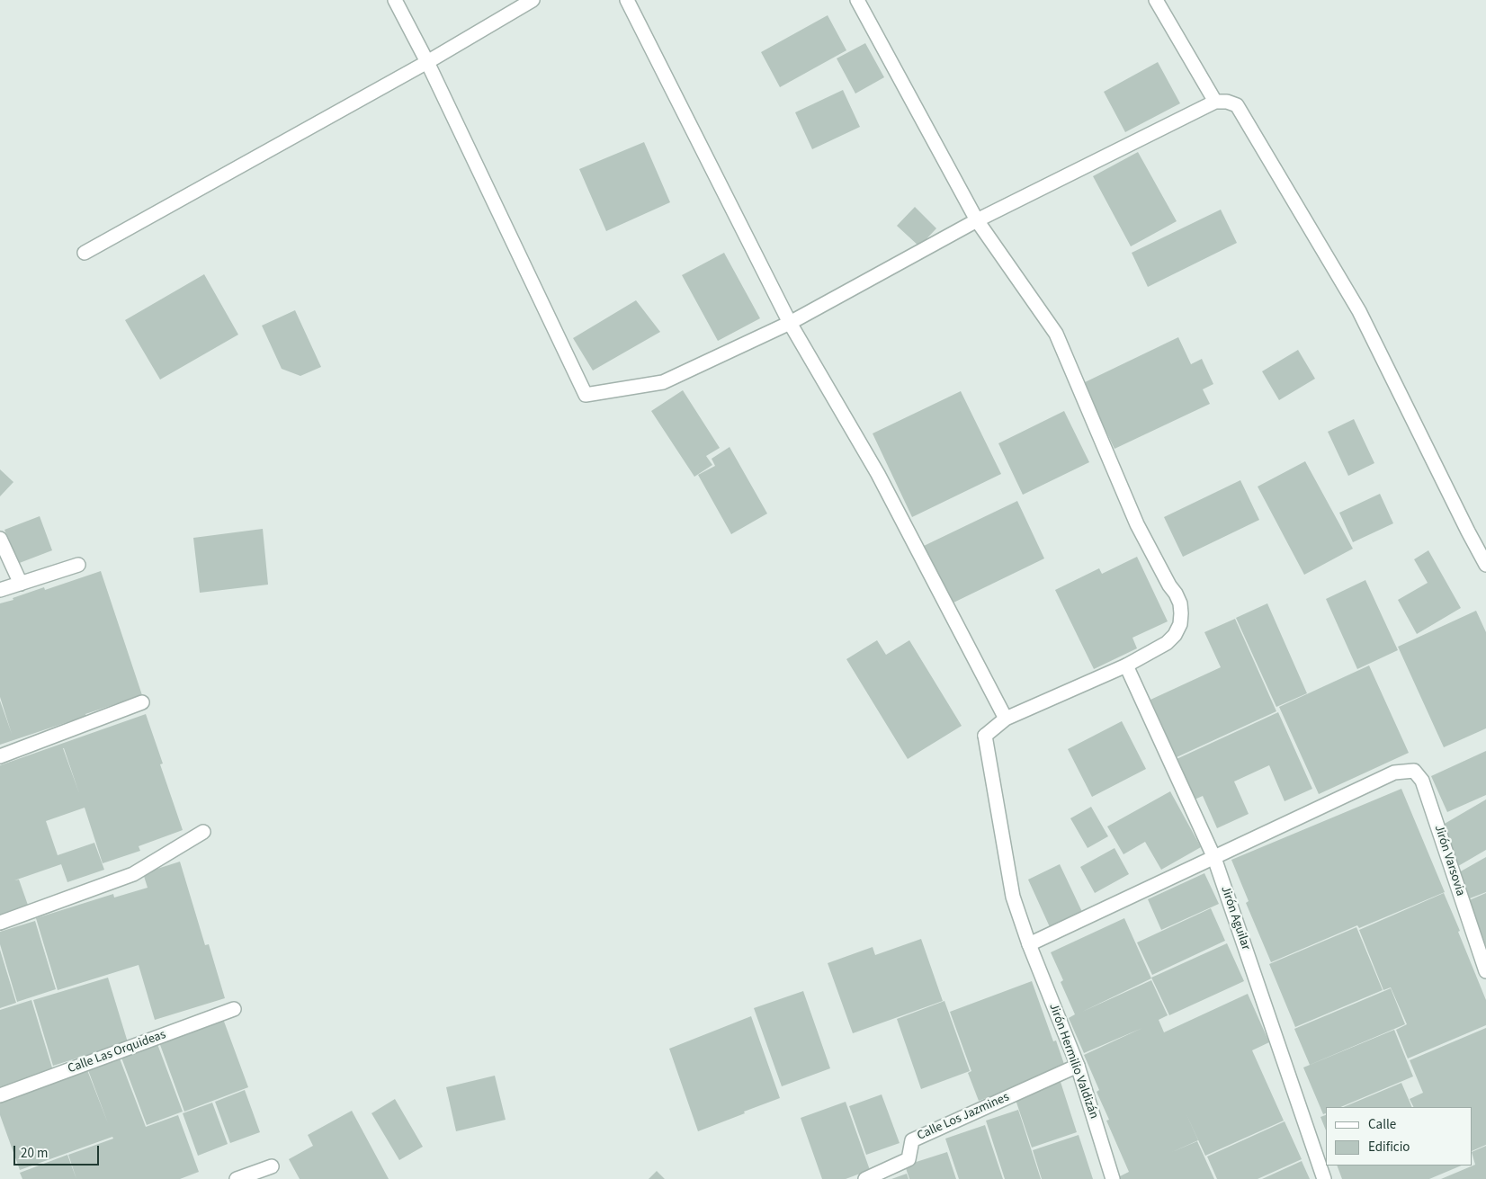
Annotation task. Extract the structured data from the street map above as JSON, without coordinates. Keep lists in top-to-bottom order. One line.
{"streets":{"street":["Jirón Varsovia","Jirón Aguilar","Calle Las Orquideas","Jirón Hermilio Valdizán","Calle Los Jazmines"]},"crossings":[["Jirón Varsovia","Jirón Aguilar"],["Jirón Hermilio Valdizán","Calle Los Jazmines"]],"legend":["Calle","Edificio"],"scale_bar":"20 m"}
